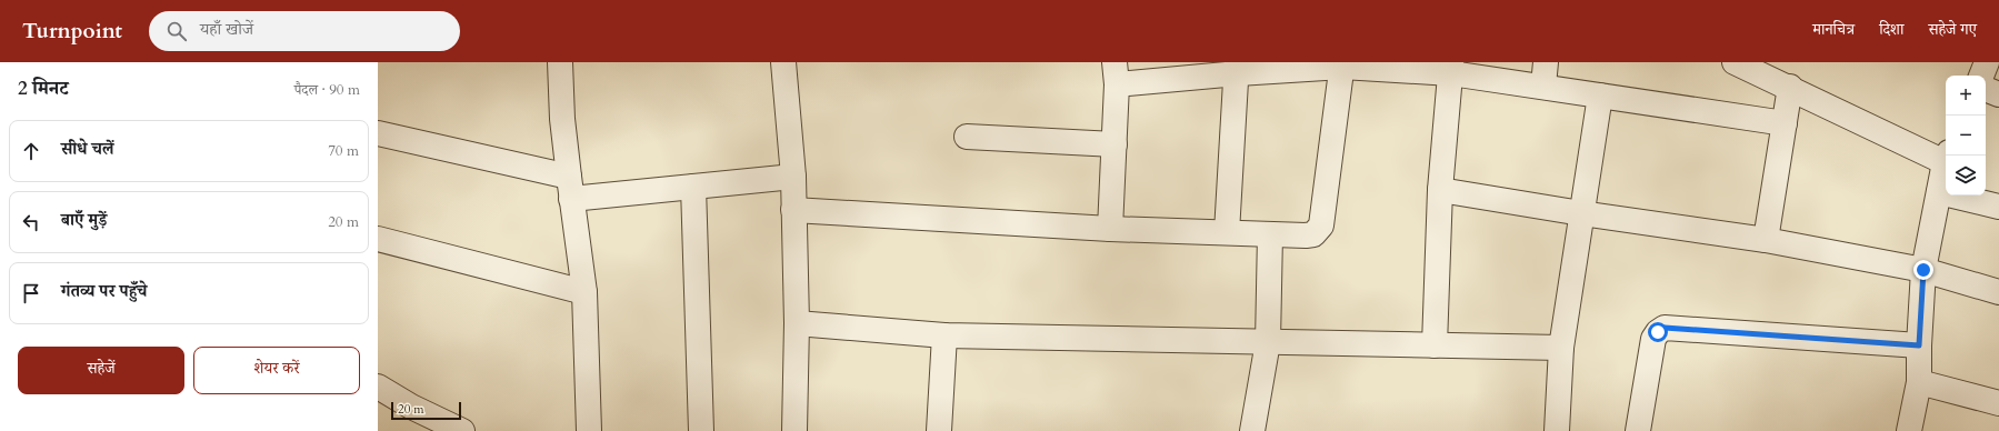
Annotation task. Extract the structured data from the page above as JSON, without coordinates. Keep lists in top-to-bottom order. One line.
{"scale_bar":"20 m","page":{"header":"Turnpoint","search":"यहाँ खोजें","nav":["मानचित्र","दिशा","सहेजे गए"],"heading":["2 मिनट","पैदल · 90 m"],"map_buttons":["+","−"],"list":[["सीधे चलें","70 m"],["बाएँ मुड़ें","20 m"],"गंतव्य पर पहुँचे"],"buttons":["सहेजें","शेयर करें"],"scale":"20 m"}}
